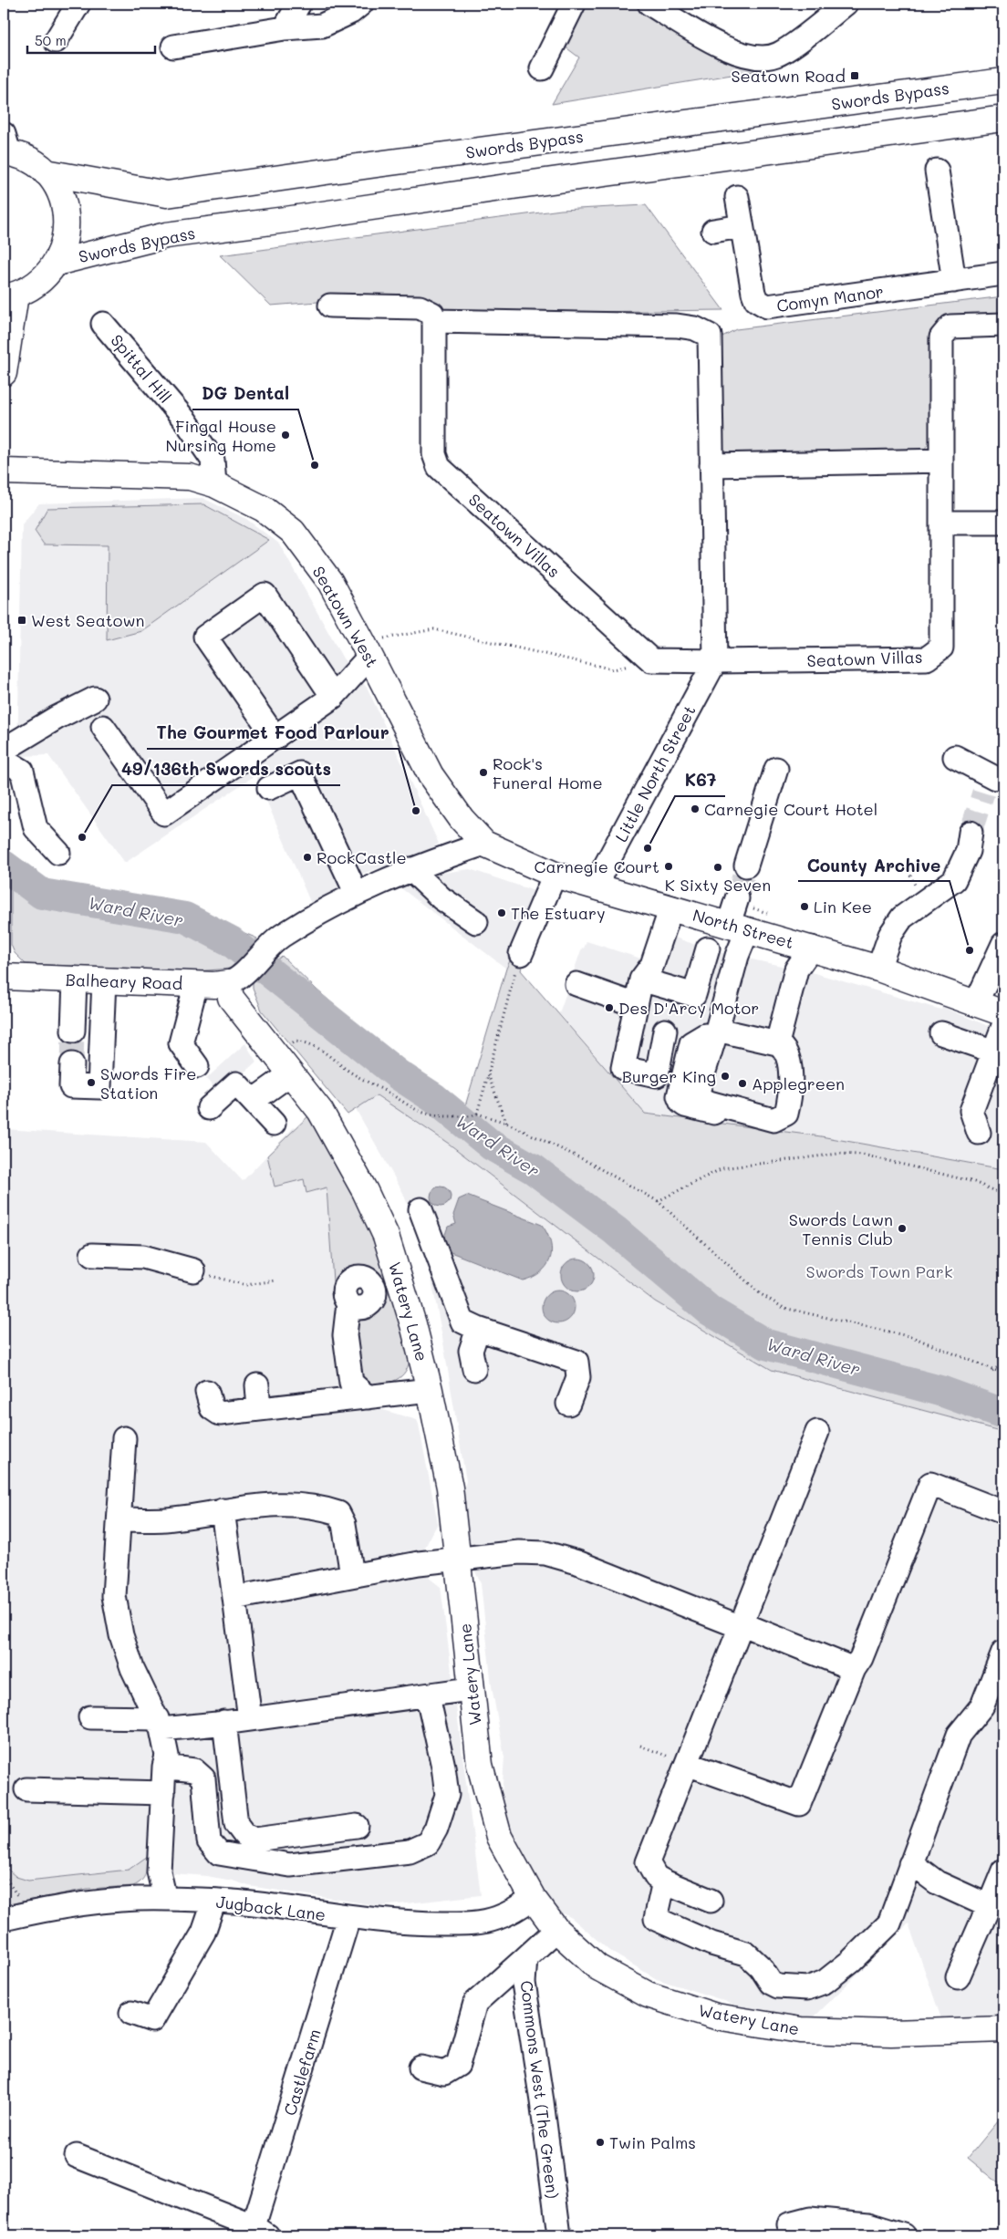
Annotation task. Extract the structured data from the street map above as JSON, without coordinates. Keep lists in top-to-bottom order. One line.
{"streets":{"main road":["Swords Bypass","Seatown West","North Street","Balheary Road","Watery Lane"],"street":["Comyn Manor","Spittal Hill","Seatown Villas","Little North Street","Jugback Lane","Castlefarm","Commons West (The Green)"]},"crossings":[["Spittal Hill","Seatown West"],["Seatown Villas","Little North Street"],["Seatown West","North Street"],["Little North Street","North Street"],["Balheary Road","Watery Lane"],["Watery Lane","Jugback Lane"],["Watery Lane","Commons West (The Green)"],["Jugback Lane","Castlefarm"]],"water":["Ward River"],"parks":["Swords Town Park"],"places":{"transit":["Seatown Road","West Seatown"],"other":["Fingal House Nursing Home","DG Dental","Rock's Funeral Home","Carnegie Court Hotel","The Gourmet Food Parlour","49/136th Swords scouts","K67","RockCastle","Carnegie Court","K Sixty Seven","Lin Kee","The Estuary","County Archive","Des D'Arcy Motor","Burger King","Swords Fire Station","Applegreen","Swords Lawn Tennis Club","Twin Palms"]},"scale_bar":"50 m"}
